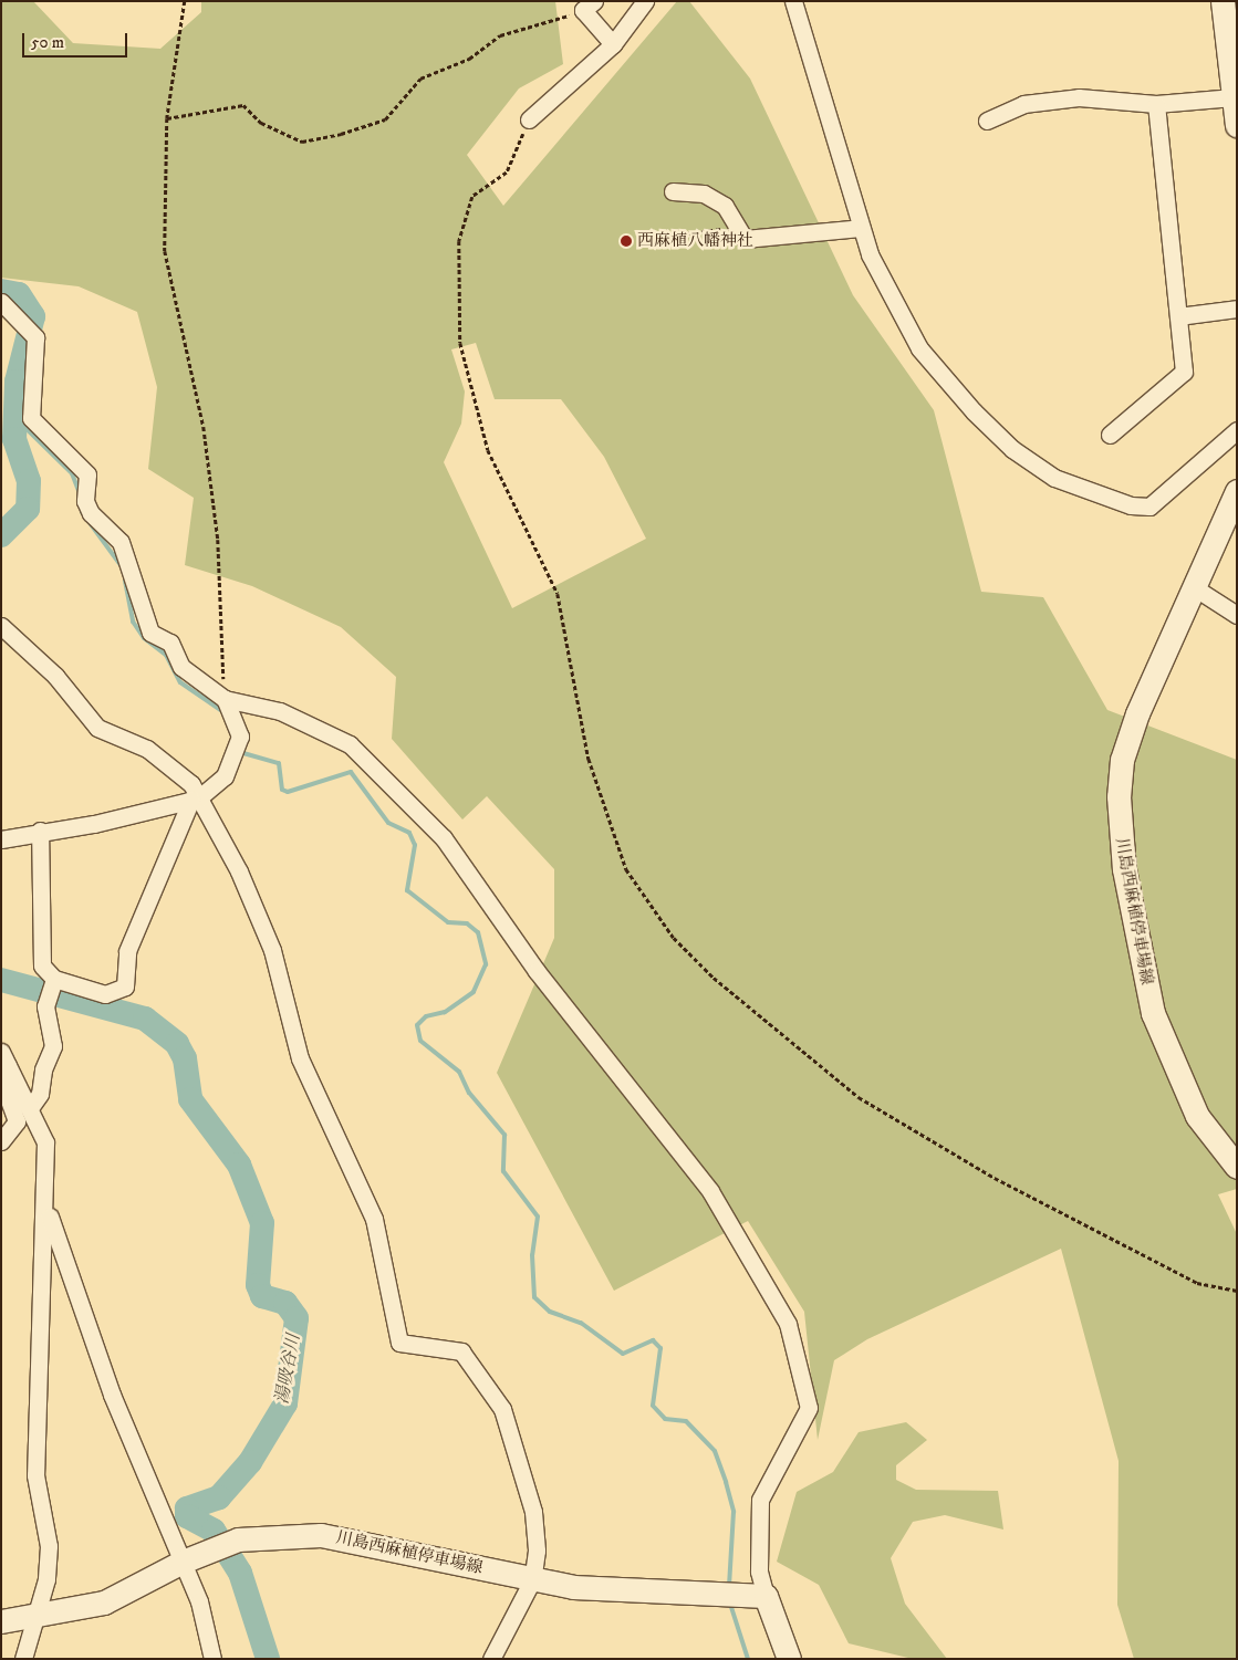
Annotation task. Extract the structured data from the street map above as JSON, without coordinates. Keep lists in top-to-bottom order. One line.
{"streets":{"main road":["川島西麻植停車場線"]},"water":["湯吸谷川"],"places":["西麻植八幡神社"],"scale_bar":"50 m"}
